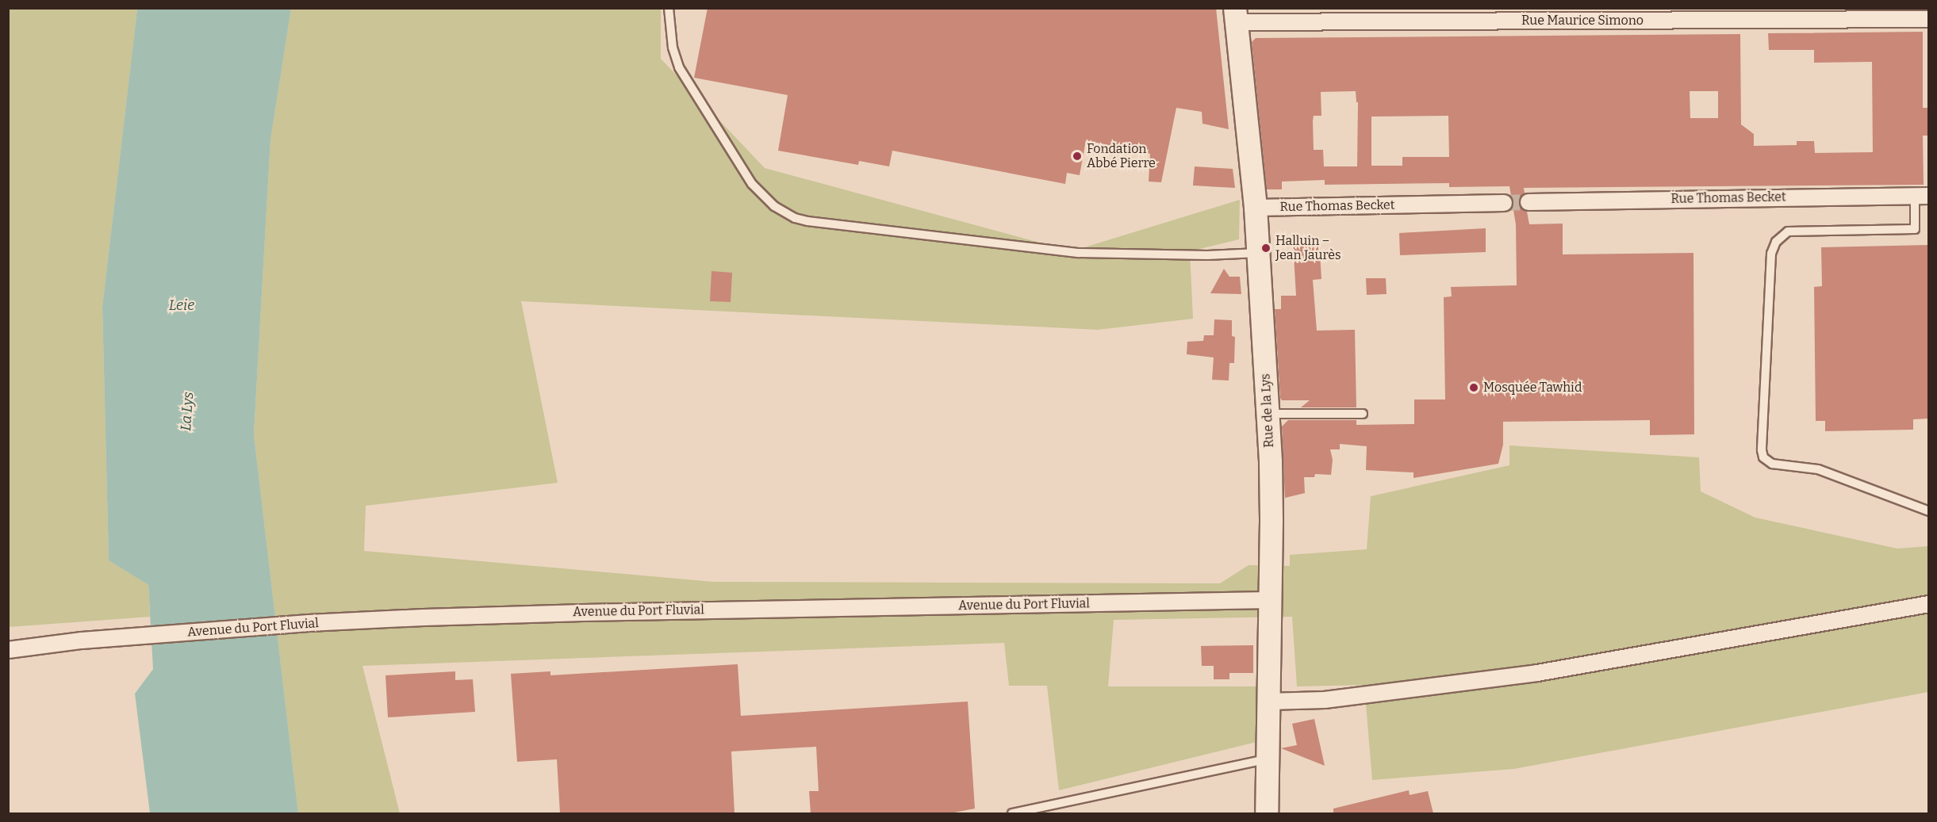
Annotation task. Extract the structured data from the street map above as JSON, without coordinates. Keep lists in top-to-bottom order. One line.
{"streets":{"main road":["Rue de la Lys"],"street":["Rue Maurice Simono","Rue Thomas Becket","Avenue du Port Fluvial"]},"crossings":[["Rue Maurice Simono","Rue de la Lys"],["Rue Thomas Becket","Rue de la Lys"],["Rue de la Lys","Avenue du Port Fluvial"]],"water":["Leie","La Lys"],"places":["Fondation Abbé Pierre","Halluin – Jean Jaurès","Mosquée Tawhid"]}
